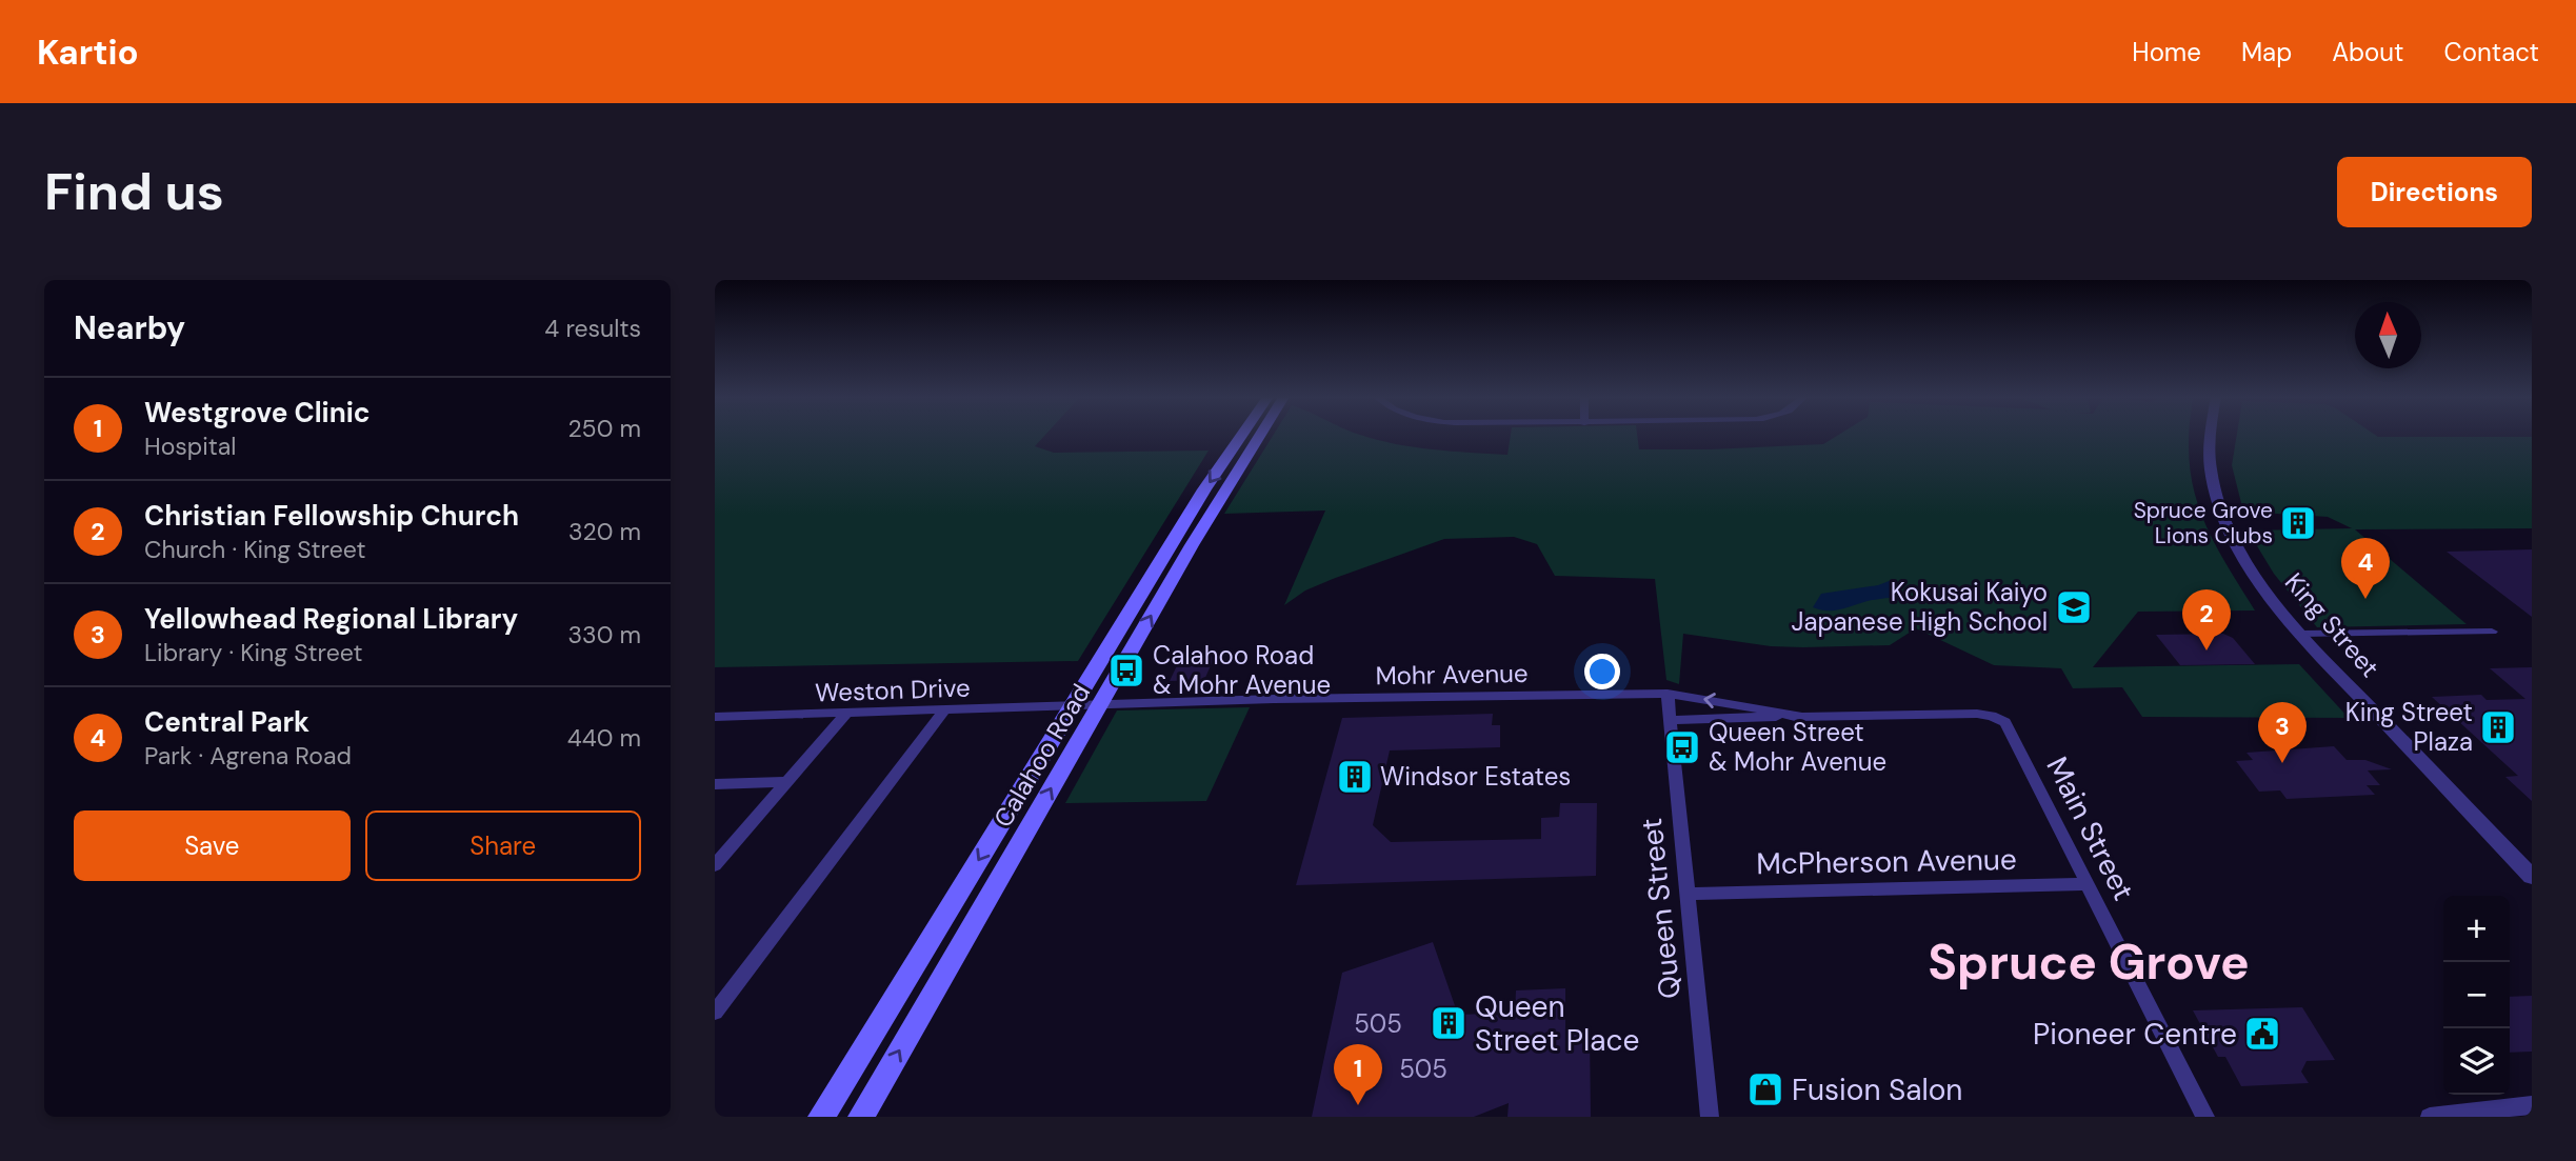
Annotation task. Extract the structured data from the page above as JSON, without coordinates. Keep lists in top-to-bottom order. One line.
{"streets":{"main road":["Calahoo Road"],"street":["King Street","Mohr Avenue","Weston Drive","Main Street","McPherson Avenue","Queen Street"]},"crossings":[["Mohr Avenue","Weston Drive"],["Mohr Avenue","Calahoo Road"],["Mohr Avenue","Main Street"],["Mohr Avenue","Queen Street"],["Weston Drive","Calahoo Road"],["Main Street","McPherson Avenue"],["McPherson Avenue","Queen Street"]],"districts":["Spruce Grove"],"places":{"building":["Spruce Grove Lions Clubs","King Street Plaza","Windsor Estates","Queen Street Place"],"school or university":["Kokusai Kaiyo Japanese High School"],"bus stop":["Calahoo Road & Mohr Avenue","Queen Street & Mohr Avenue"],"public building":["Pioneer Centre"],"shop":["Fusion Salon"]},"house_numbers":["505","505"],"north":"top","page":{"header":"Kartio","nav":["Home","Map","About","Contact"],"buttons":["Directions",["Save","Share"]],"title":"Find us","heading":["Nearby","4 results"],"list":[{"mark":"1","name":"Westgrove Clinic","note":"Hospital","value":"250 m"},{"mark":"2","name":"Christian Fellowship Church","note":"Church · King Street","value":"320 m"},{"mark":"3","name":"Yellowhead Regional Library","note":"Library · King Street","value":"330 m"},{"mark":"4","name":"Central Park","note":"Park · Agrena Road","value":"440 m"}],"pins":["4","2","3","1"],"map_buttons":["+","−"]}}
